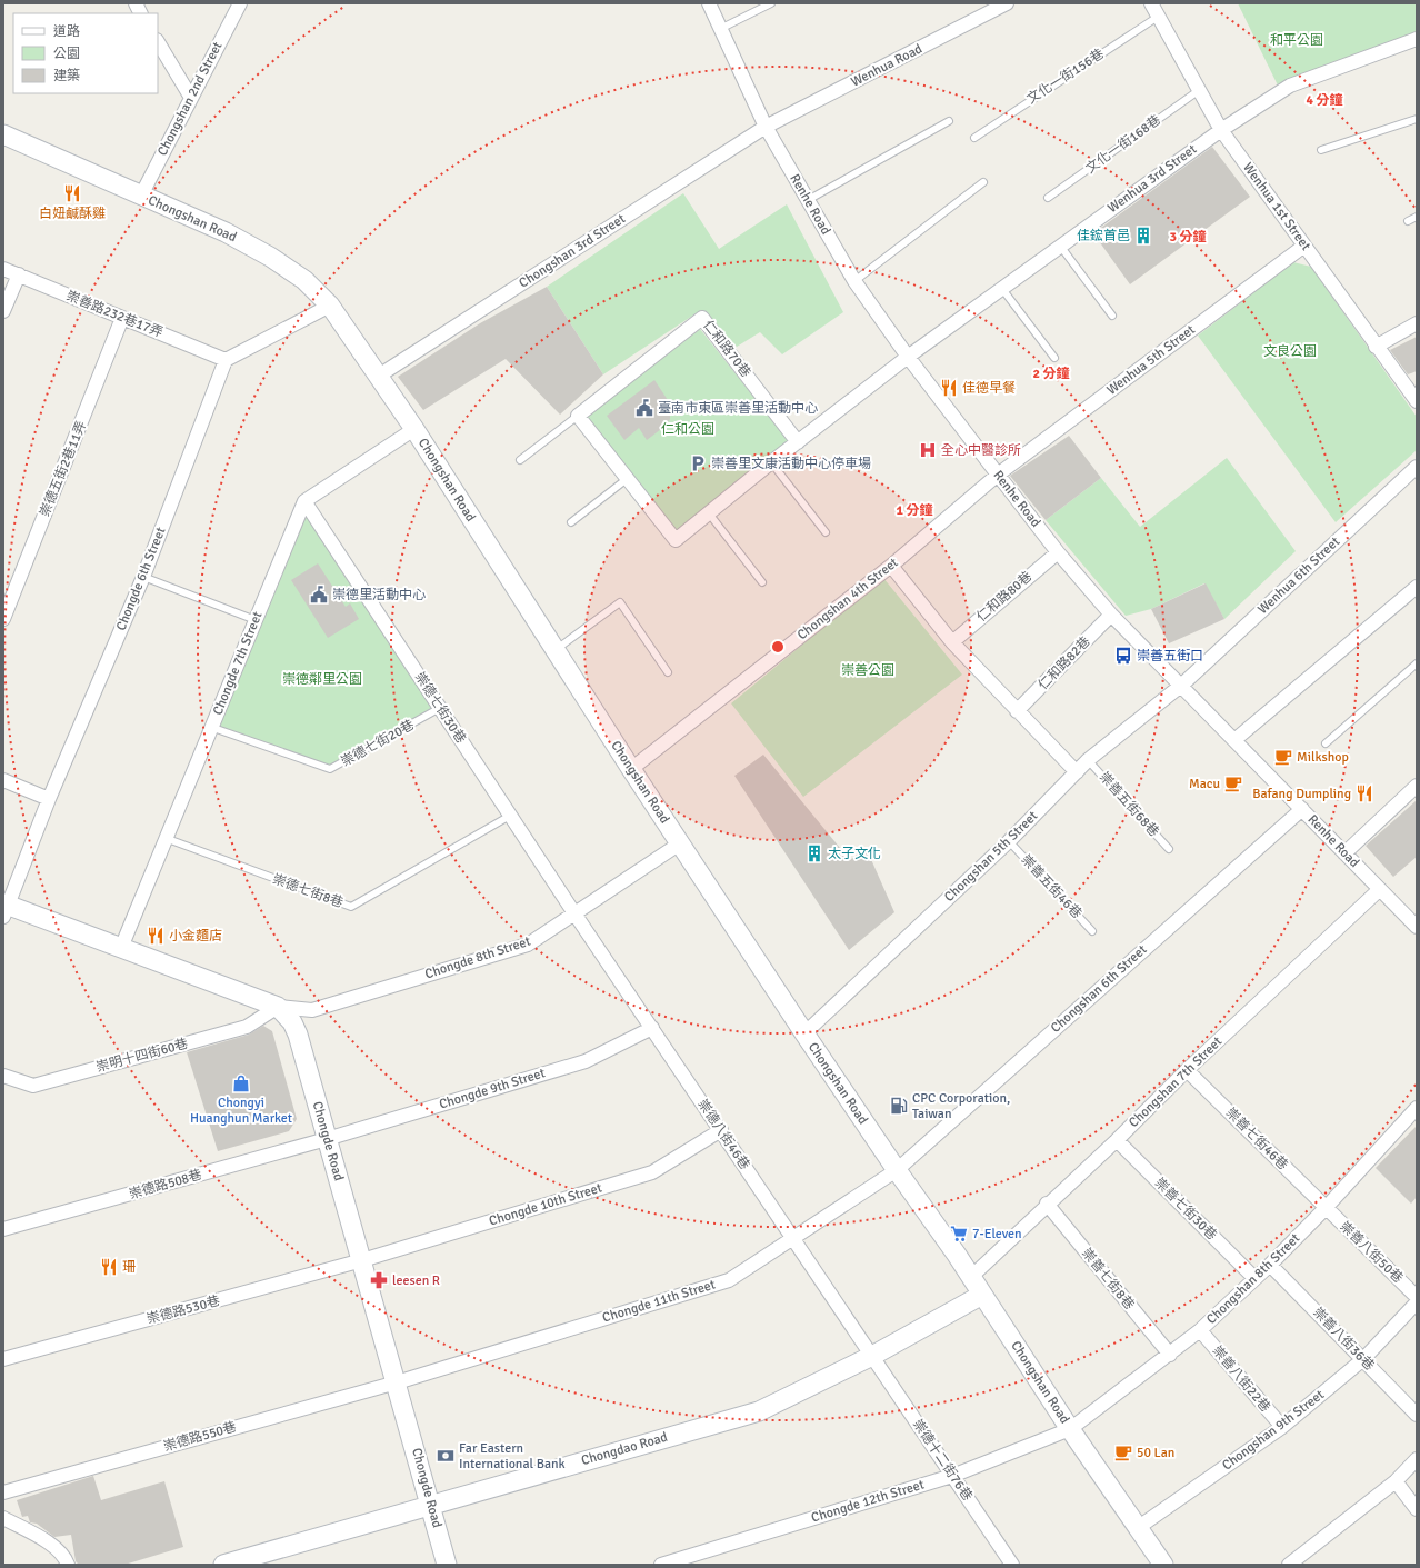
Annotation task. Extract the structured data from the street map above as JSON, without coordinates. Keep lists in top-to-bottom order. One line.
{"streets":{"street":["Wenhua Road","Chongshan 2nd Street","Wenhua 3rd Street","Renhe Road","Wenhua 1st Street","Chongshan Road","Chongshan 3rd Street","崇善路232巷17弄","仁和路70巷","Wenhua 5th Street","崇德五街2巷11弄","Wenhua 6th Street","Chongde 6th Street","仁和路80巷","Chongshan 4th Street","Chongde 7th Street","仁和路82巷","崇德七街30巷","Chongshan 5th Street","Chongde 8th Street","Chongshan 6th Street","崇明十四街60巷","Chongshan 7th Street","Chongde 9th Street","崇德八街46巷","崇善七街46巷","Chongde Road","崇德路508巷","Chongde 10th Street","崇善七街30巷","崇善八街50巷","崇善七街8巷","Chongshan 8th Street","Chongde 11th Street","崇德路530巷","崇善八街36巷","崇善八街22巷","Chongshan 9th Street","崇德路550巷","Chongdao Road","崇德十二街76巷","Chongde 12th Street"],"lane":["文化一街156巷","文化一街168巷","崇德七街20巷","崇善五街68巷","崇善五街46巷","崇德七街8巷"]},"crossings":[["Wenhua Road","Renhe Road"],["Wenhua Road","Chongshan 3rd Street"],["文化一街156巷","Wenhua 1st Street"],["Chongshan 2nd Street","Chongshan Road"],["文化一街168巷","Wenhua 1st Street"],["Wenhua 3rd Street","Renhe Road"],["Wenhua 3rd Street","Wenhua 1st Street"],["Renhe Road","Chongshan 3rd Street"],["Renhe Road","Wenhua 5th Street"],["Renhe Road","Wenhua 6th Street"],["Renhe Road","仁和路80巷"],["Renhe Road","Chongshan 4th Street"],["Renhe Road","仁和路82巷"],["Renhe Road","Chongshan 5th Street"],["Renhe Road","Chongshan 6th Street"],["Renhe Road","Chongshan 7th Street"],["Wenhua 1st Street","Wenhua 5th Street"],["Chongshan Road","Chongshan 3rd Street"],["Chongshan Road","Chongshan 4th Street"],["Chongshan Road","Chongshan 5th Street"],["Chongshan Road","Chongde 8th Street"],["Chongshan Road","Chongshan 6th Street"],["Chongshan Road","Chongshan 7th Street"],["Chongshan Road","Chongshan 8th Street"],["Chongshan Road","Chongde 11th Street"],["Chongshan Road","Chongshan 9th Street"],["Chongshan Road","Chongdao Road"],["Chongshan Road","Chongde 12th Street"],["崇善路232巷17弄","崇德五街2巷11弄"],["崇善路232巷17弄","Chongde 6th Street"],["Wenhua 5th Street","Chongshan 4th Street"],["Wenhua 6th Street","Chongshan 5th Street"],["Chongde 6th Street","Chongde Road"],["Chongde 7th Street","崇德七街30巷"],["Chongde 7th Street","崇德七街20巷"],["Chongde 7th Street","崇德七街8巷"],["Chongde 7th Street","Chongde Road"],["崇德七街30巷","崇德七街20巷"],["崇德七街30巷","崇德七街8巷"],["崇德七街30巷","Chongde 8th Street"],["崇德七街30巷","崇德八街46巷"],["崇善五街68巷","Chongshan 5th Street"],["Chongshan 5th Street","崇善五街46巷"],["Chongde 8th Street","崇明十四街60巷"],["Chongde 8th Street","崇德八街46巷"],["Chongde 8th Street","Chongde Road"],["Chongshan 6th Street","Chongde 11th Street"],["崇明十四街60巷","Chongde Road"],["Chongshan 7th Street","崇善七街46巷"],["Chongshan 7th Street","崇善七街30巷"],["Chongshan 7th Street","崇善七街8巷"],["Chongde 9th Street","崇德八街46巷"],["Chongde 9th Street","Chongde Road"],["Chongde 9th Street","崇德路508巷"],["崇德八街46巷","Chongde 10th Street"],["崇德八街46巷","Chongde 11th Street"],["崇德八街46巷","Chongdao Road"],["崇德八街46巷","崇德十二街76巷"],["崇善七街46巷","崇善八街50巷"],["崇善七街46巷","Chongshan 8th Street"],["Chongde Road","崇德路508巷"],["Chongde Road","Chongde 10th Street"],["Chongde Road","Chongde 11th Street"],["Chongde Road","崇德路530巷"],["Chongde Road","崇德路550巷"],["Chongde Road","Chongdao Road"],["Chongde 10th Street","崇德路530巷"],["崇善七街30巷","Chongshan 8th Street"],["崇善八街50巷","Chongshan 8th Street"],["崇善七街8巷","Chongshan 8th Street"],["Chongshan 8th Street","崇善八街36巷"],["Chongshan 8th Street","崇善八街22巷"],["Chongshan 8th Street","Chongde 12th Street"],["Chongde 11th Street","崇德路550巷"],["崇善八街36巷","Chongshan 9th Street"],["崇善八街22巷","Chongshan 9th Street"],["Chongdao Road","崇德十二街76巷"],["崇德十二街76巷","Chongde 12th Street"]],"parks":["和平公園","文良公園","仁和公園","崇善公園","崇德鄰里公園"],"places":{"restaurant":["白妞鹹酥雞","佳德早餐","Bafang Dumpling","小金麵店","珊"],"building":["佳鋐首邑","太子文化"],"public building":["臺南市東區崇善里活動中心","崇德里活動中心"],"hospital":["全心中醫診所"],"parking":["崇善里文康活動中心停車場"],"bus stop":["崇善五街口"],"cafe":["Milkshop","Macu","50 Lan"],"shop":["Chongyi Huanghun Market"],"fuel station":["CPC Corporation, Taiwan"],"supermarket":["7-Eleven"],"pharmacy":["leesen R"],"bank":["Far Eastern International Bank"]},"legend":["道路","公園","建築"],"rings":["4 分鐘","3 分鐘","2 分鐘","1 分鐘"]}
